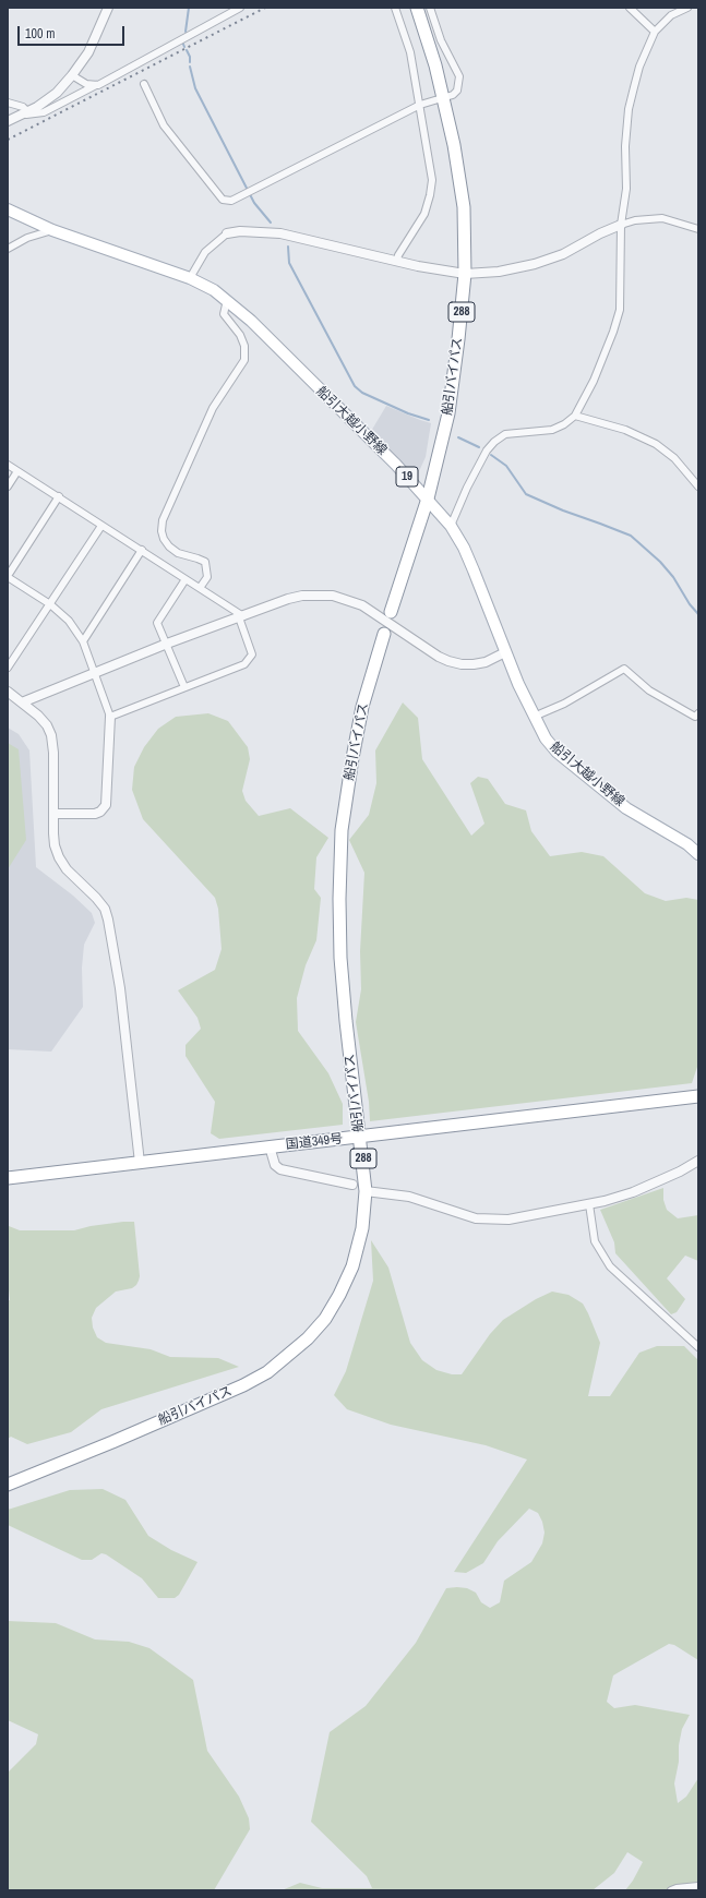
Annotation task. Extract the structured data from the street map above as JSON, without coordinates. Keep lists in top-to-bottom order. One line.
{"streets":{"highway":["288","船引バイパス","国道349号"],"main road":["船引大越小野線","19"]},"crossings":[["船引バイパス","船引大越小野線"],["船引バイパス","国道349号"]],"scale_bar":"100 m"}
